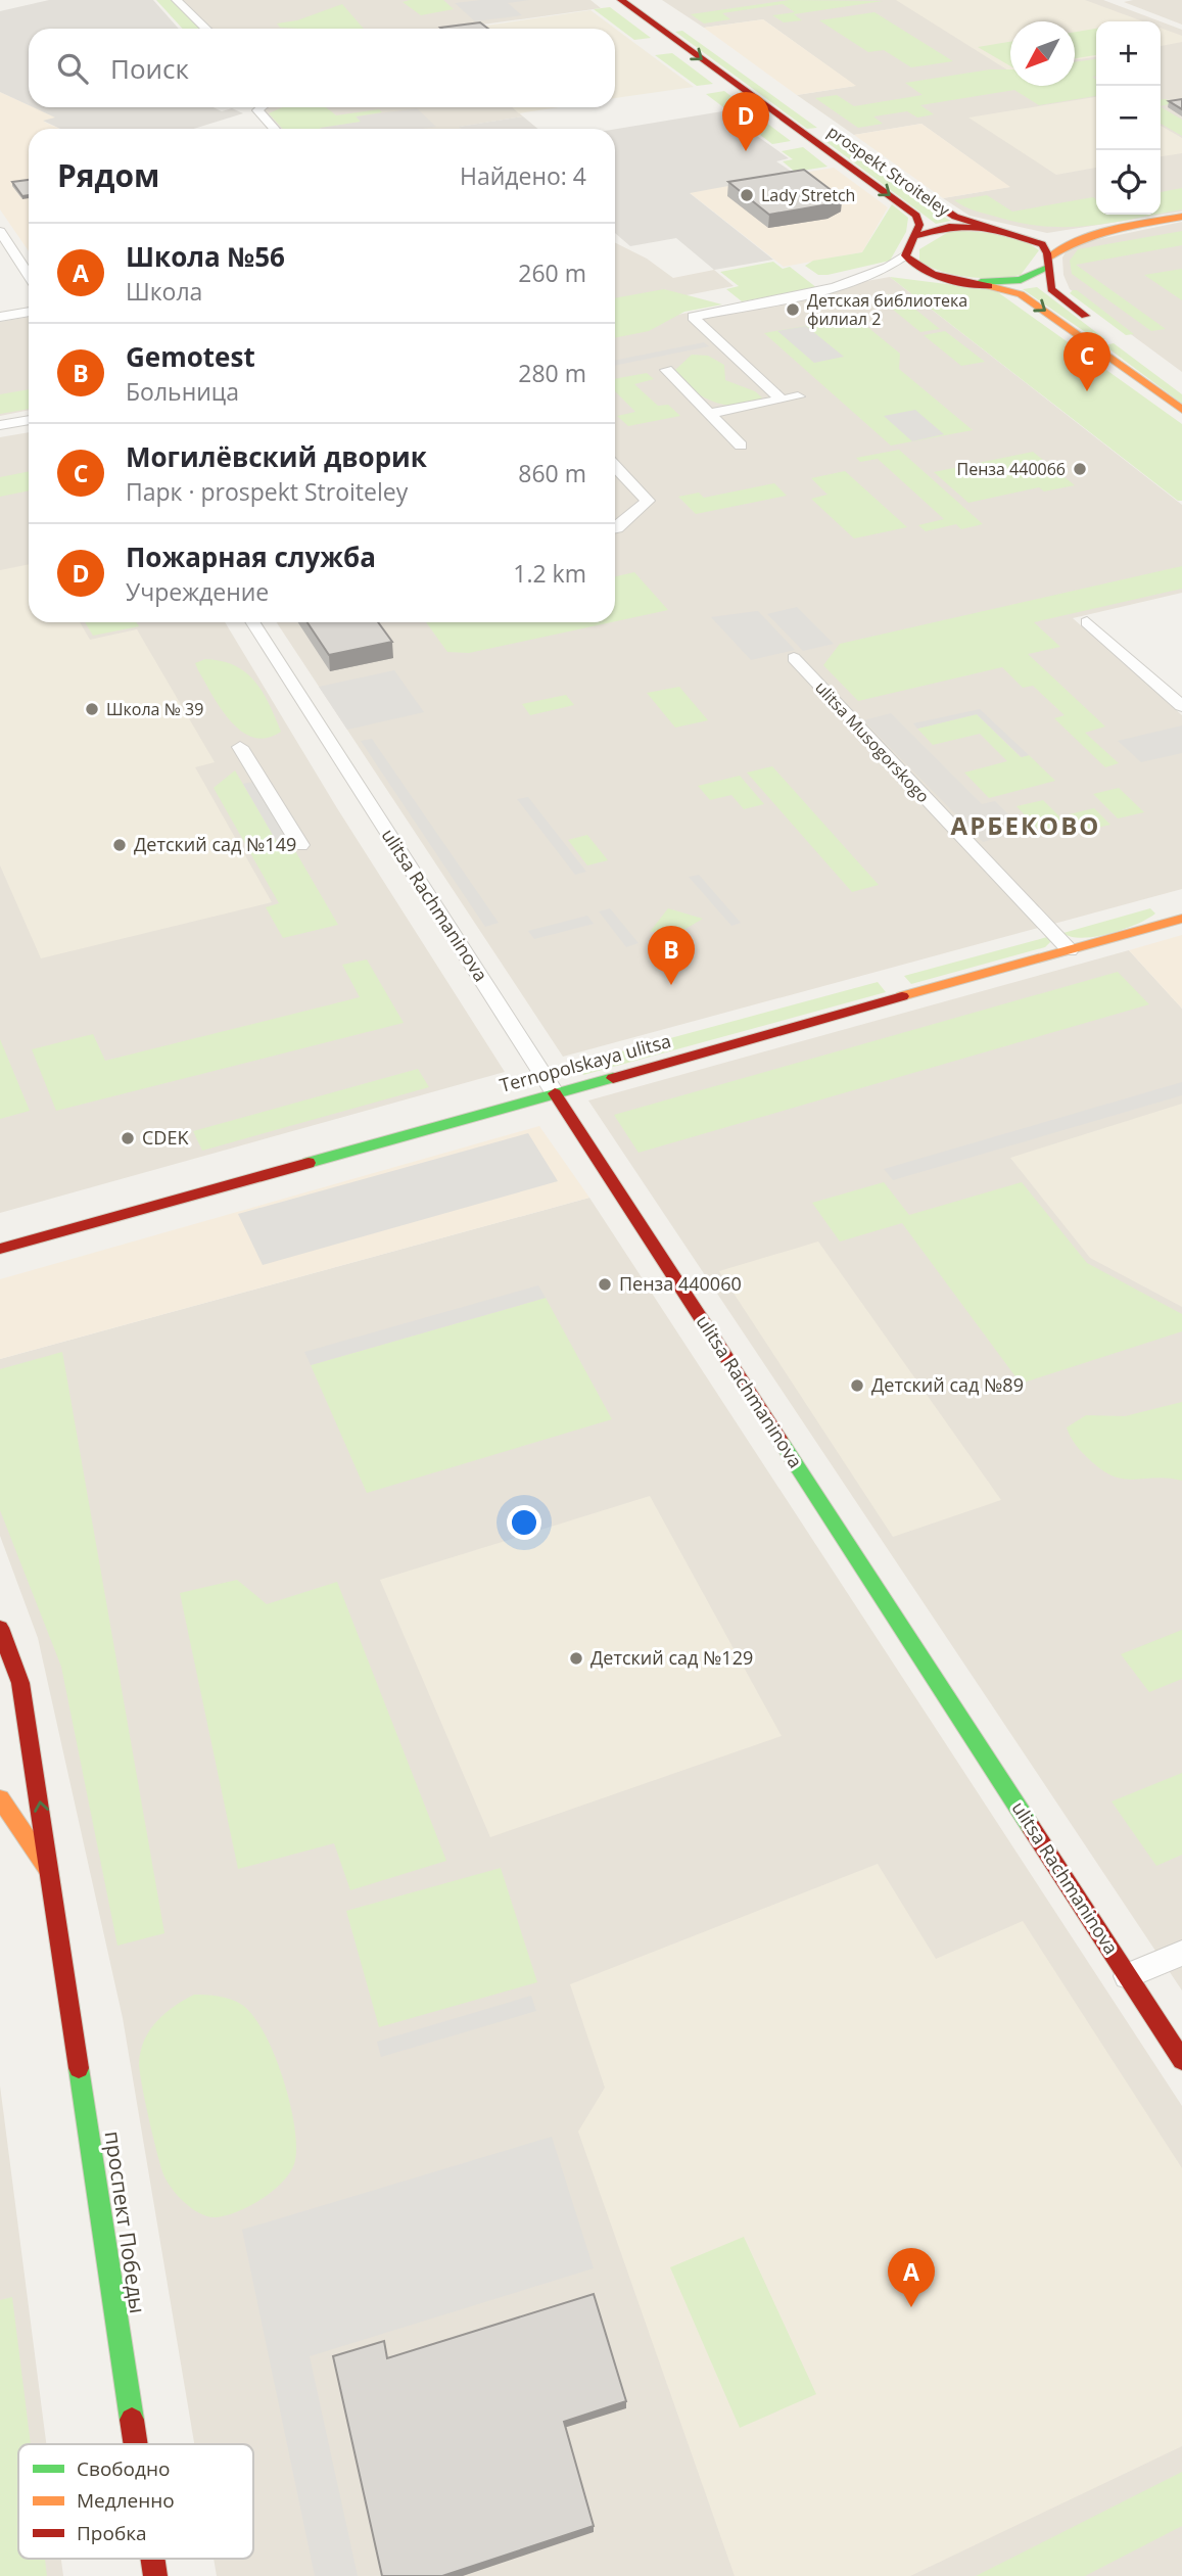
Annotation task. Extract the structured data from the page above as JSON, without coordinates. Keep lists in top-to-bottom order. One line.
{"streets":{"main road":["prospekt Stroiteley","ulitsa Rachmaninova","Ternopolskaya ulitsa","проспект Победы"],"street":["ulitsa Musogorskogo"]},"crossings":[["ulitsa Musogorskogo","Ternopolskaya ulitsa"],["ulitsa Rachmaninova","Ternopolskaya ulitsa"]],"districts":["АРБЕКОВО"],"places":["Lady Stretch","Детская библиотека филиал 2","Пенза 440066","Школа № 39","Детский сад №149","CDEK","Пенза 440060","Детский сад №89","Детский сад №129"],"legend":["Свободно","Медленно","Пробка"],"north":"bottom left","page":{"map_buttons":["+","−"],"search":"Поиск","pins":["D","C","B","A"],"heading":["Рядом","Найдено: 4"],"list":[{"mark":"A","name":"Школа №56","note":"Школа","value":"260 m"},{"mark":"B","name":"Gemotest","note":"Больница","value":"280 m"},{"mark":"C","name":"Могилёвский дворик","note":"Парк · prospekt Stroiteley","value":"860 m"},{"mark":"D","name":"Пожарная служба","note":"Учреждение","value":"1.2 km"}]}}
